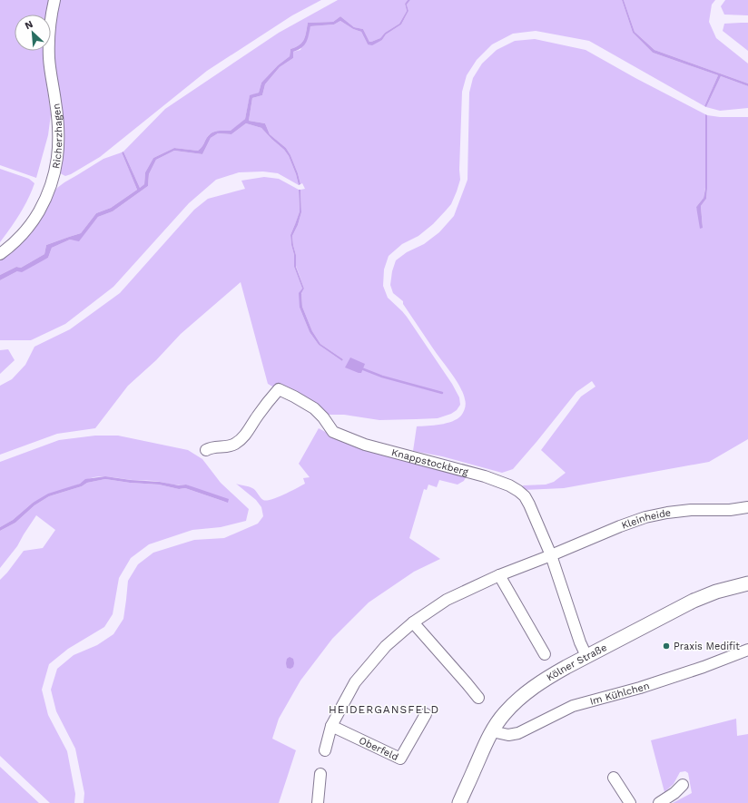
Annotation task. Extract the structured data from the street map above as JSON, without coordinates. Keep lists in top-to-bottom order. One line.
{"streets":{"main road":["Kölner Straße"],"street":["Richerzhagen","Knappstockberg","Kleinheide","Im Kühlchen","Oberfeld"]},"crossings":[["Knappstockberg","Kleinheide"],["Knappstockberg","Kölner Straße"],["Kleinheide","Oberfeld"],["Kölner Straße","Im Kühlchen"]],"districts":["HEIDERGANSFELD"],"places":["Praxis Medifit"],"north":"top left"}
